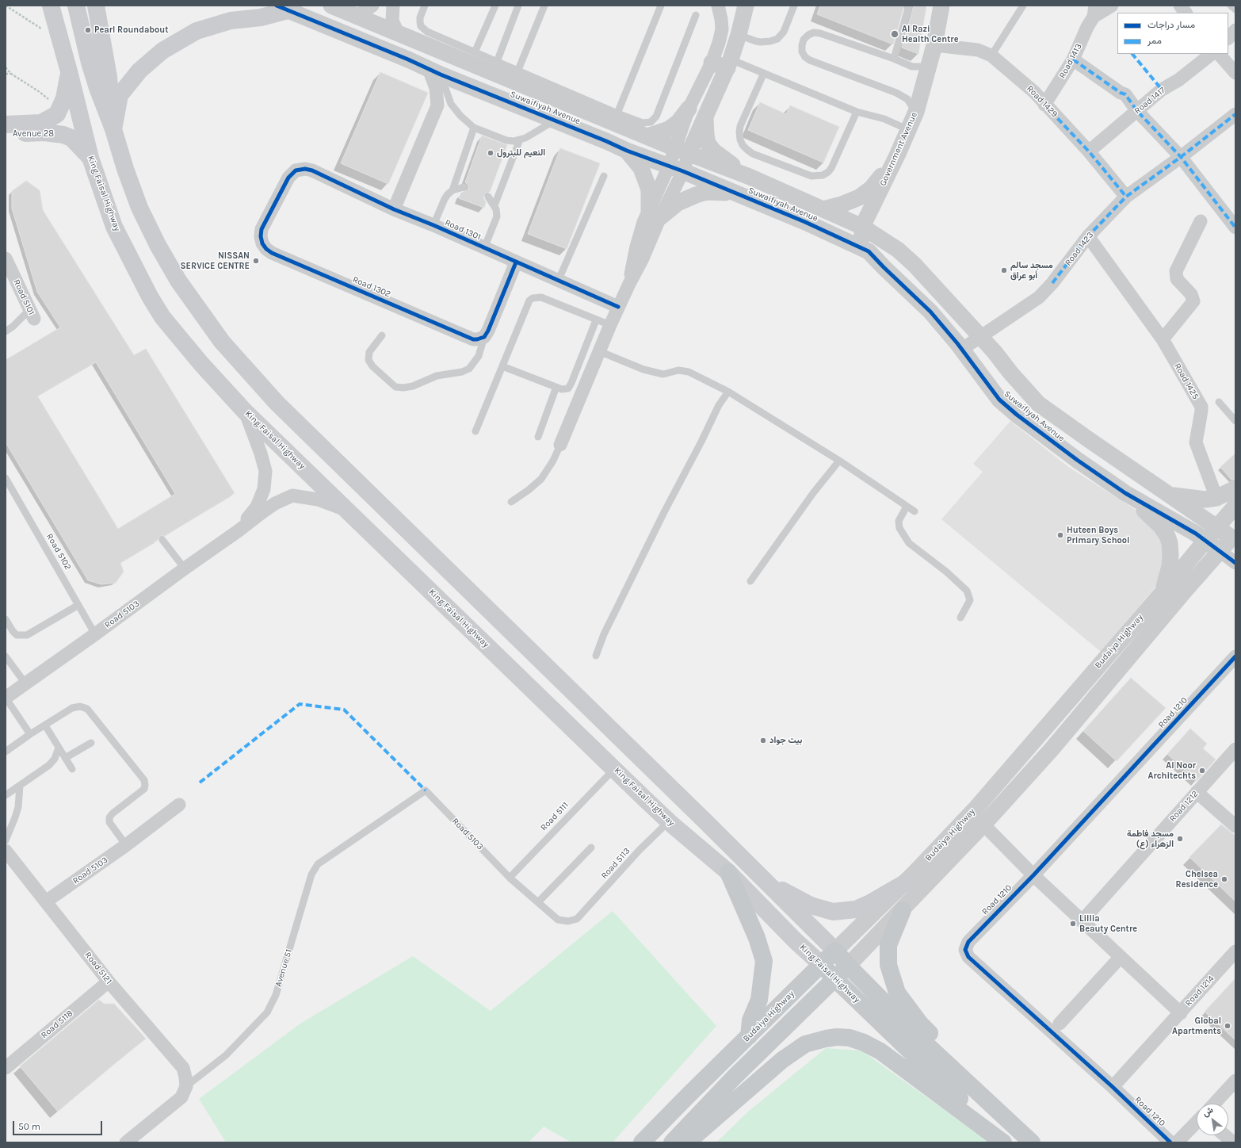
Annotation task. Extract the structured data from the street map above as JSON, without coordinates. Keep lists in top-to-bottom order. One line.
{"streets":{"main road":["Avenue 28","King Faisal Highway","Budaiya Highway"],"street":["Road 1413","Road 1417","Road 1429","Suwaifiyah Avenue","Government Avenue","Road 1301","Road 1423","Road 1302","Road 5101","Road 1425","Road 5103","Road 1210","Road 1212","Road 5121","Avenue 51","Road 1214","Road 5118"],"lane":["Road 5102","Road 5111","Road 5113"]},"crossings":[["Road 1413","Road 1429"],["Road 1417","Road 1429"],["Road 1429","Government Avenue"],["Road 1429","Road 1423"],["Suwaifiyah Avenue","Government Avenue"],["Suwaifiyah Avenue","Road 1423"],["Suwaifiyah Avenue","Budaiya Highway"],["Avenue 28","King Faisal Highway"],["King Faisal Highway","Road 5103"],["King Faisal Highway","Budaiya Highway"],["King Faisal Highway","Road 5111"],["King Faisal Highway","Road 5113"],["Road 1301","Road 1302"],["Road 1423","Road 1425"],["Road 5102","Road 5103"],["Road 5103","Road 5111"],["Road 5103","Road 5113"],["Road 5103","Road 5121"],["Road 5103","Avenue 51"],["Road 1210","Road 1214"],["Road 5121","Avenue 51"],["Road 5121","Road 5118"]],"places":["Pearl Roundabout","Al Razi Health Centre","النعيم للبترول","NISSAN SERVICE CENTRE","مسجد سالم أبو عراق","Huteen Boys Primary School","بيت جواد","Al Noor Architechts","مسجد فاطمة الزهراء (ع)","Chelsea Residence","Lillia Beauty Centre","Global Apartments"],"legend":["مسار دراجات","ممر"],"scale_bar":"50 m","north":"top left"}
